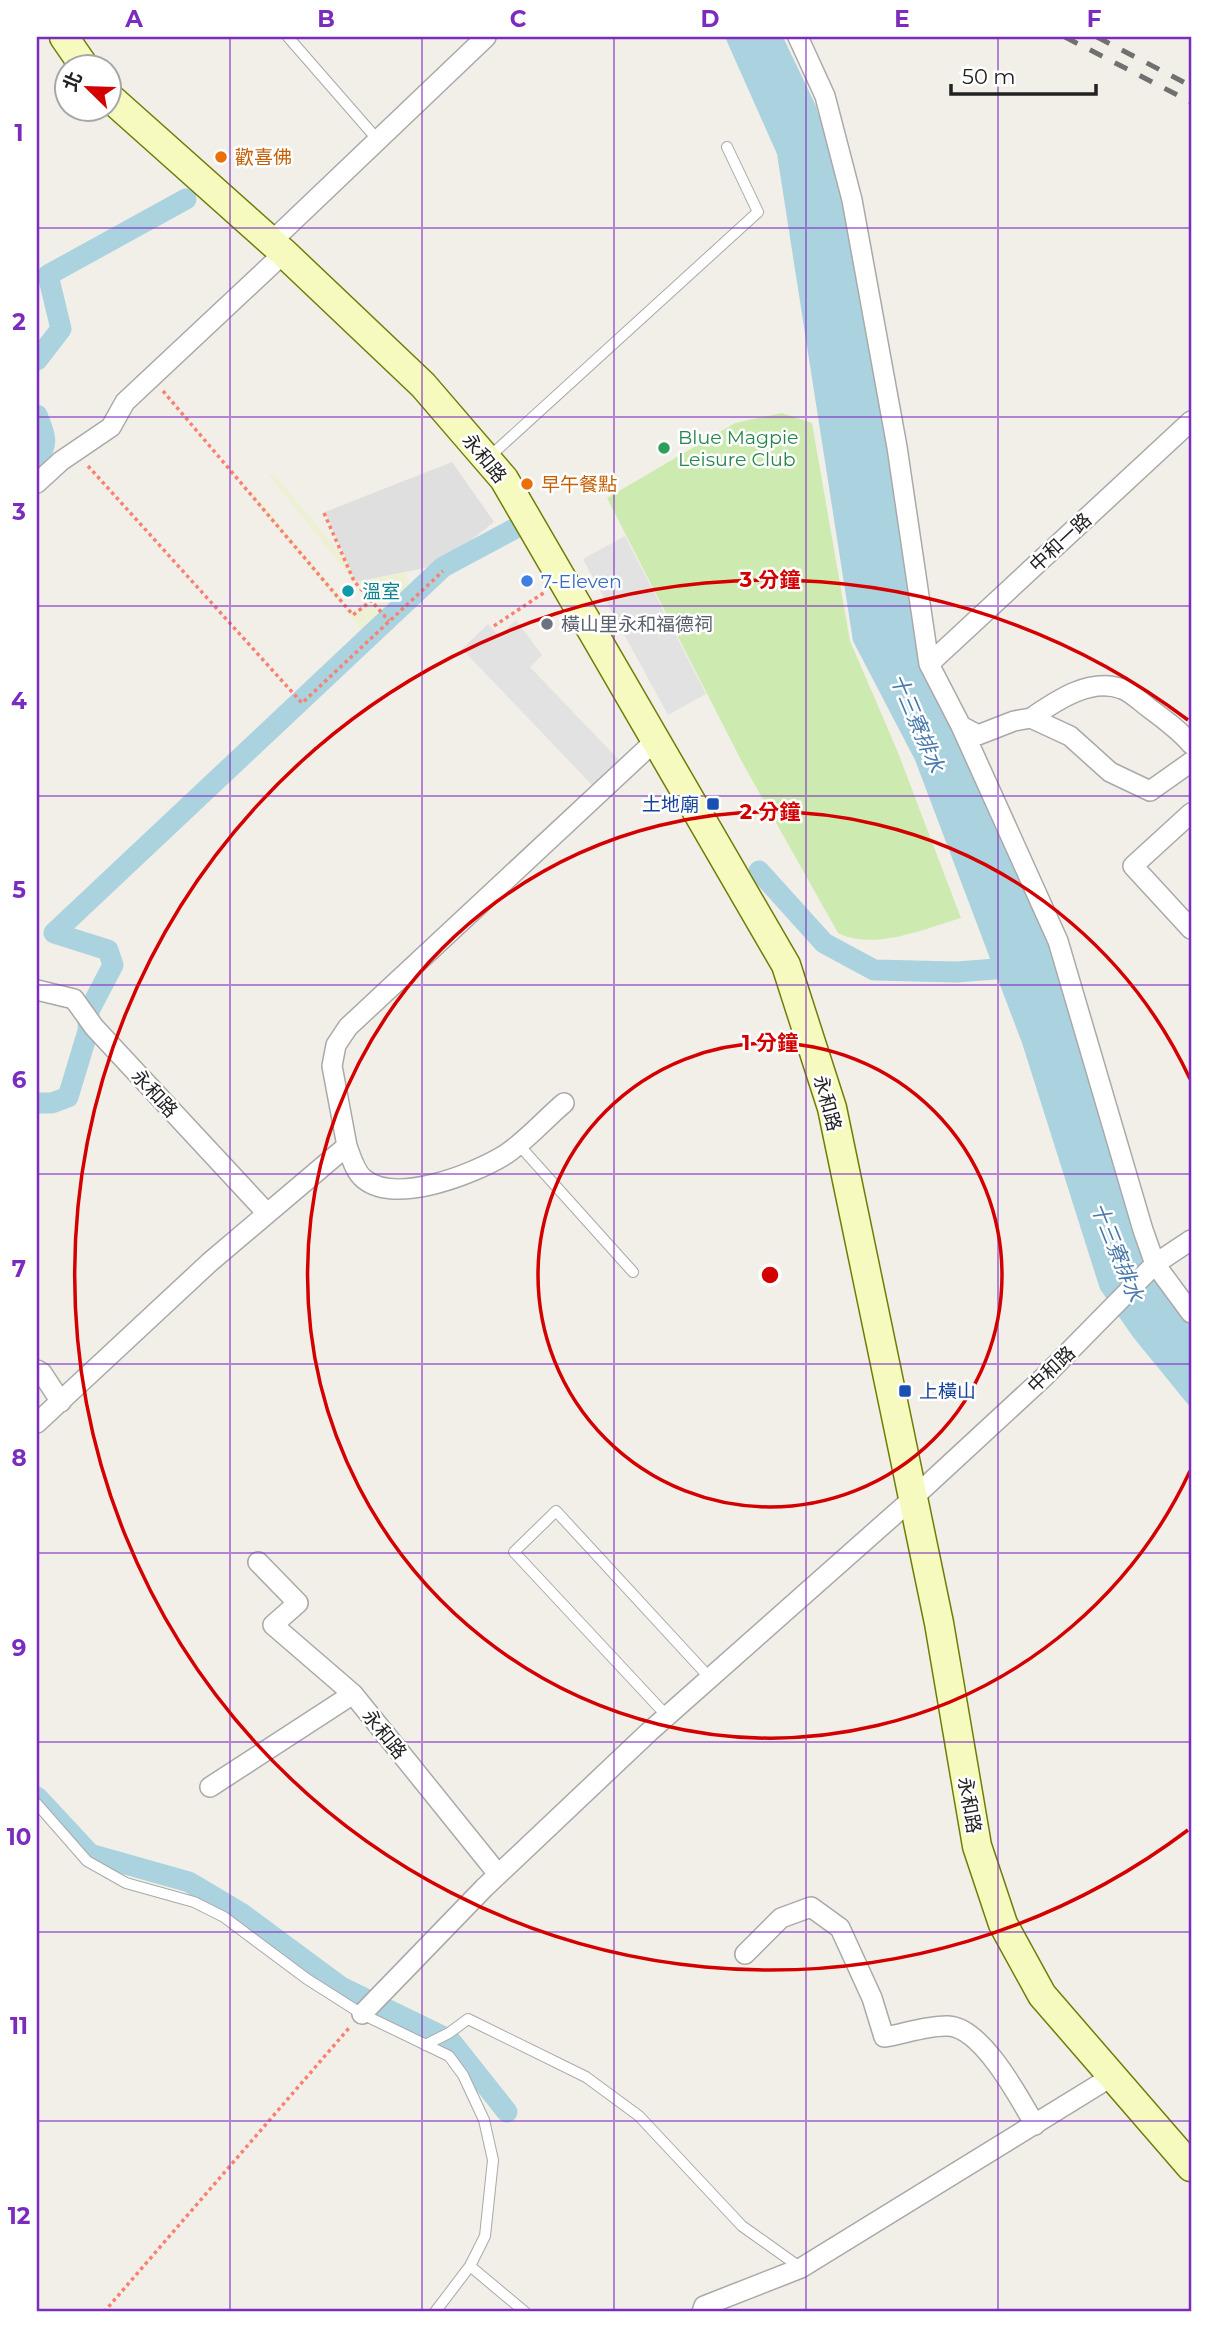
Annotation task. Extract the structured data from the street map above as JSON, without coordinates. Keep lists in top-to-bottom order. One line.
{"streets":{"main road":["永和路"],"street":["中和一路","中和路"]},"crossings":[["永和路","中和路"]],"water":["十三寮排水"],"places":{"other":["歡喜佛","Blue Magpie Leisure Club","早午餐點","7-Eleven","溫室","橫山里永和福德祠"],"transit":["土地廟","上橫山"]},"scale_bar":"50 m","north":"top left","grid":{"columns":["A","B","C","D","E","F"],"rows":["1","2","3","4","5","6","7","8","9","10","11","12"]},"rings":["3 分鐘","2 分鐘","1 分鐘"]}
